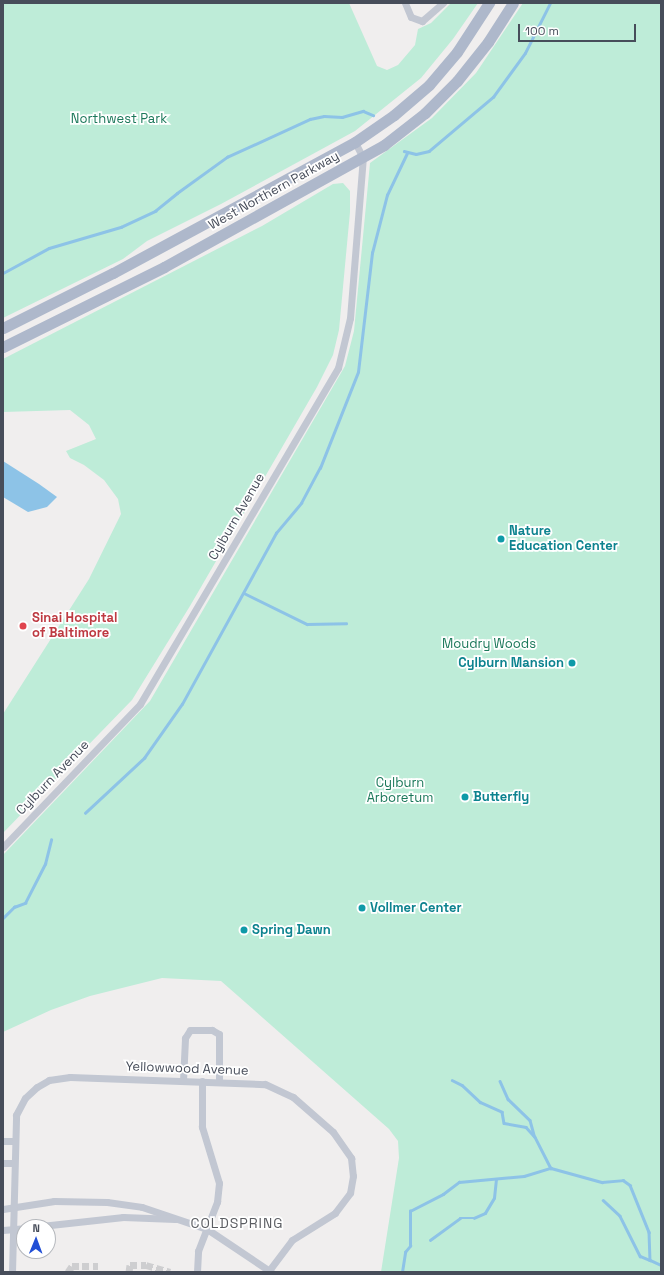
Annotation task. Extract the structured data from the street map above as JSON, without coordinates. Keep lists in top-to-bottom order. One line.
{"streets":{"main road":["West Northern Parkway"],"street":["Cylburn Avenue","Yellowwood Avenue"]},"crossings":[["West Northern Parkway","Cylburn Avenue"]],"districts":["COLDSPRING"],"parks":["Northwest Park","Moudry Woods","Cylburn Arboretum"],"places":["Nature Education Center","Sinai Hospital of Baltimore","Cylburn Mansion","Butterfly","Vollmer Center","Spring Dawn"],"scale_bar":"100 m","north":"top"}
